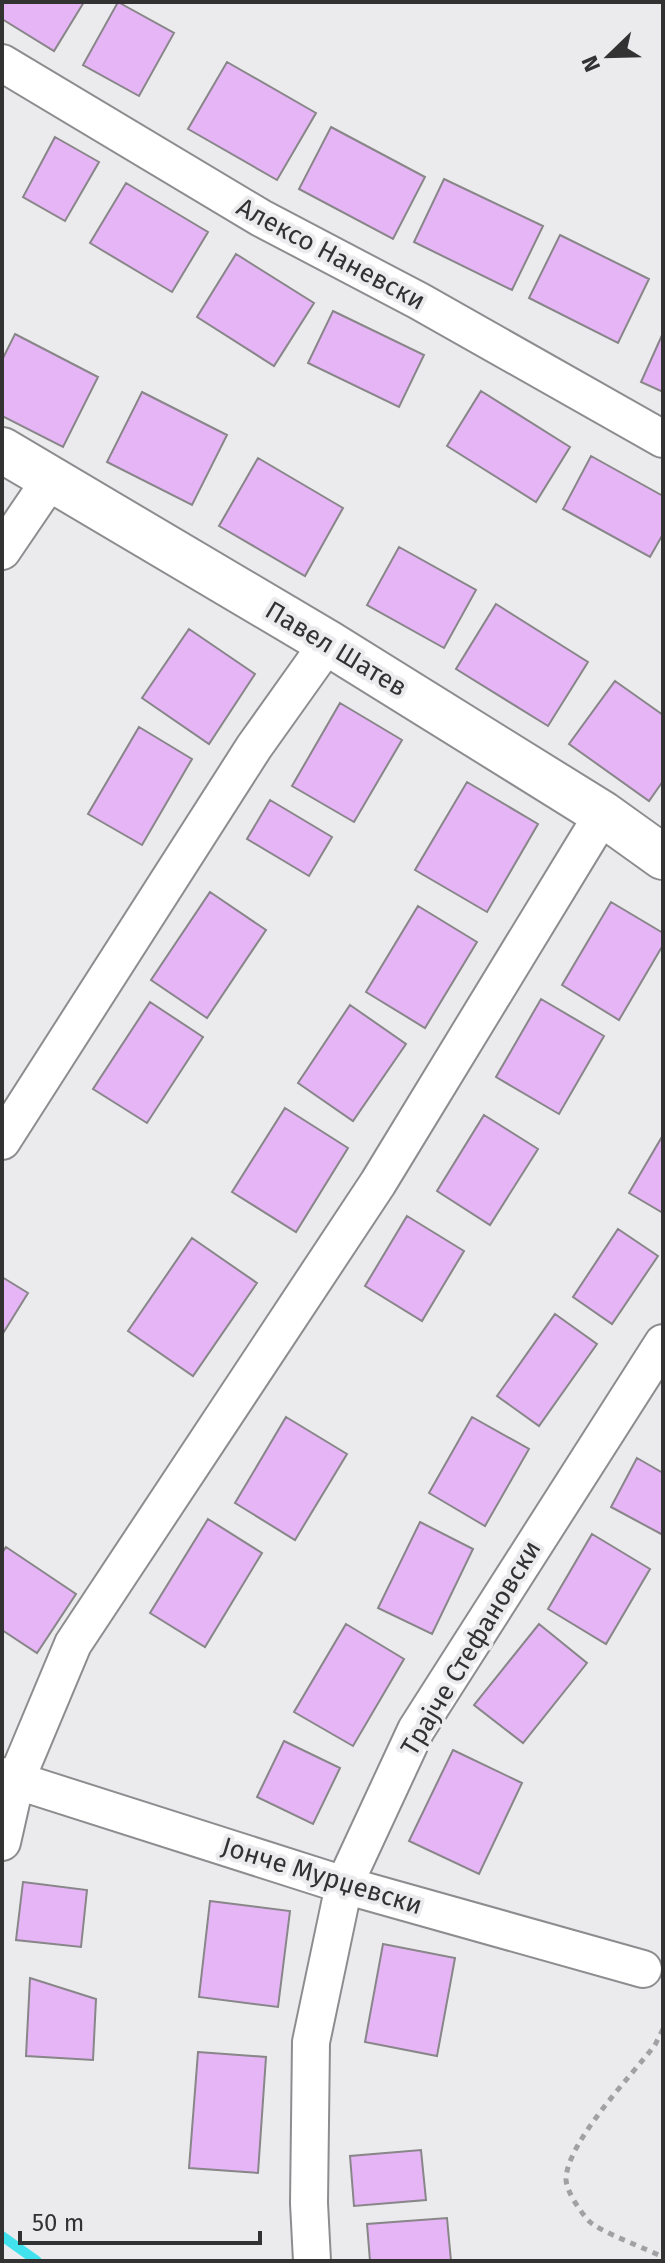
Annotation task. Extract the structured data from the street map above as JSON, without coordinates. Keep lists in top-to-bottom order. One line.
{"streets":{"street":["Алексо Наневски","Павел Шатев","Трајче Стефановски","Јонче Мурџевски"]},"crossings":[["Трајче Стефановски","Јонче Мурџевски"]],"scale_bar":"50 m","north":"bottom left"}
